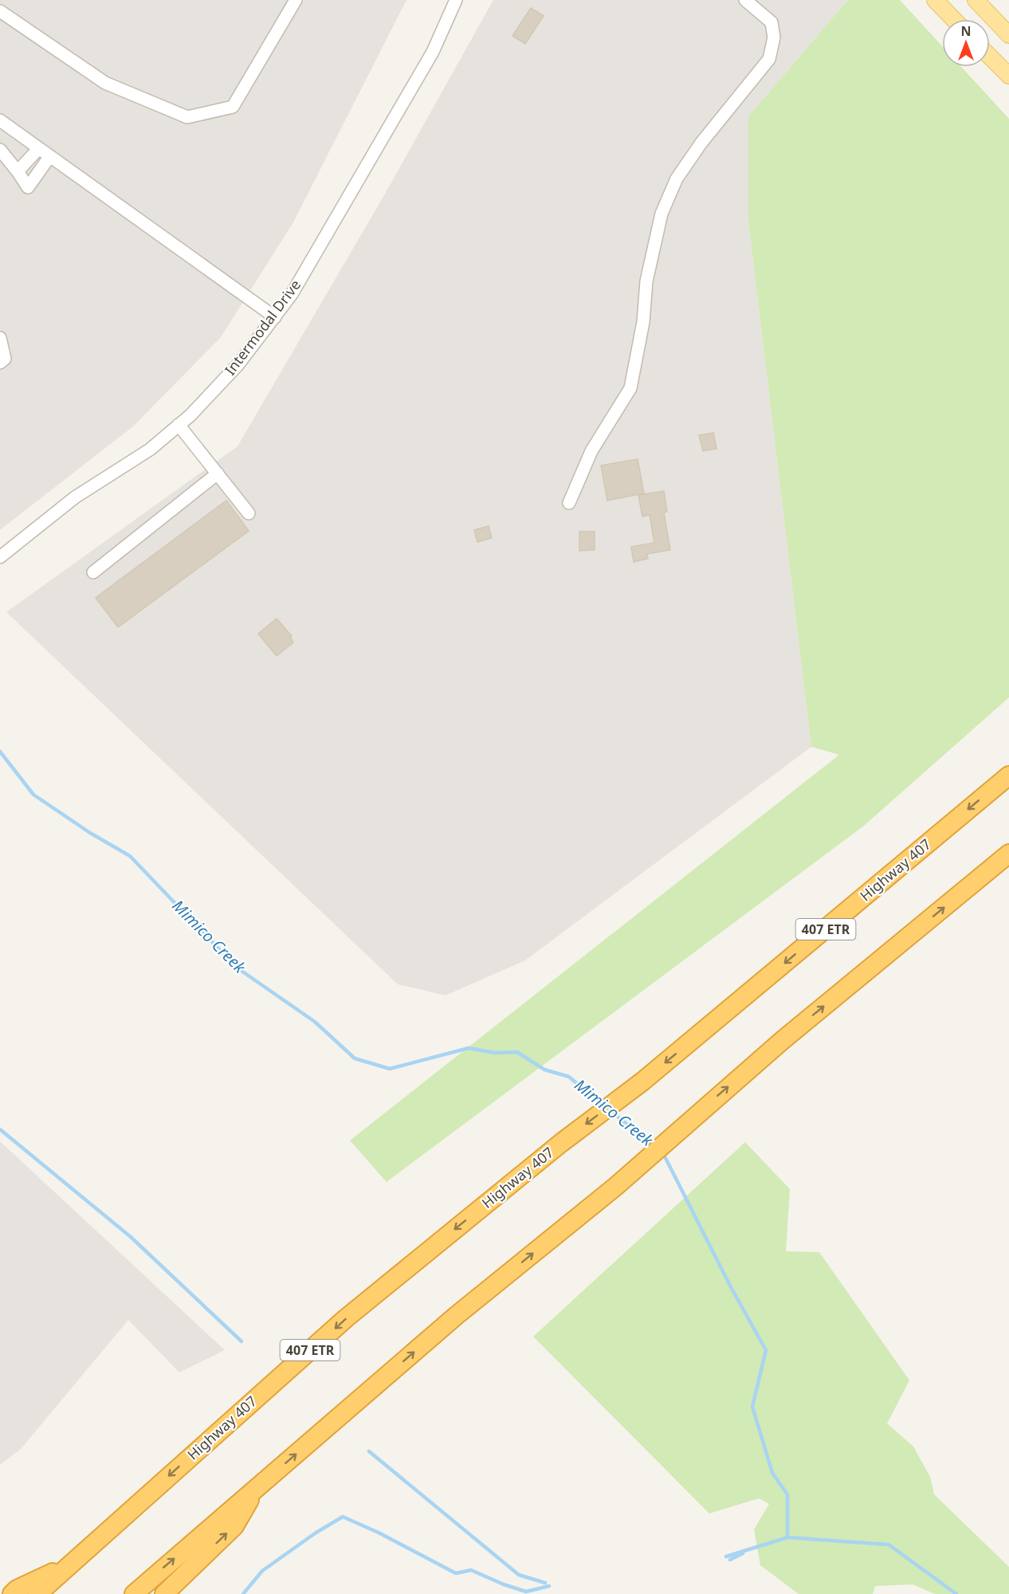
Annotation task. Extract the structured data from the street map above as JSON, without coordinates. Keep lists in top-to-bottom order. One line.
{"streets":{"highway":["Highway 407","407 ETR"],"street":["Intermodal Drive"]},"water":["Mimico Creek"],"north":"top"}
